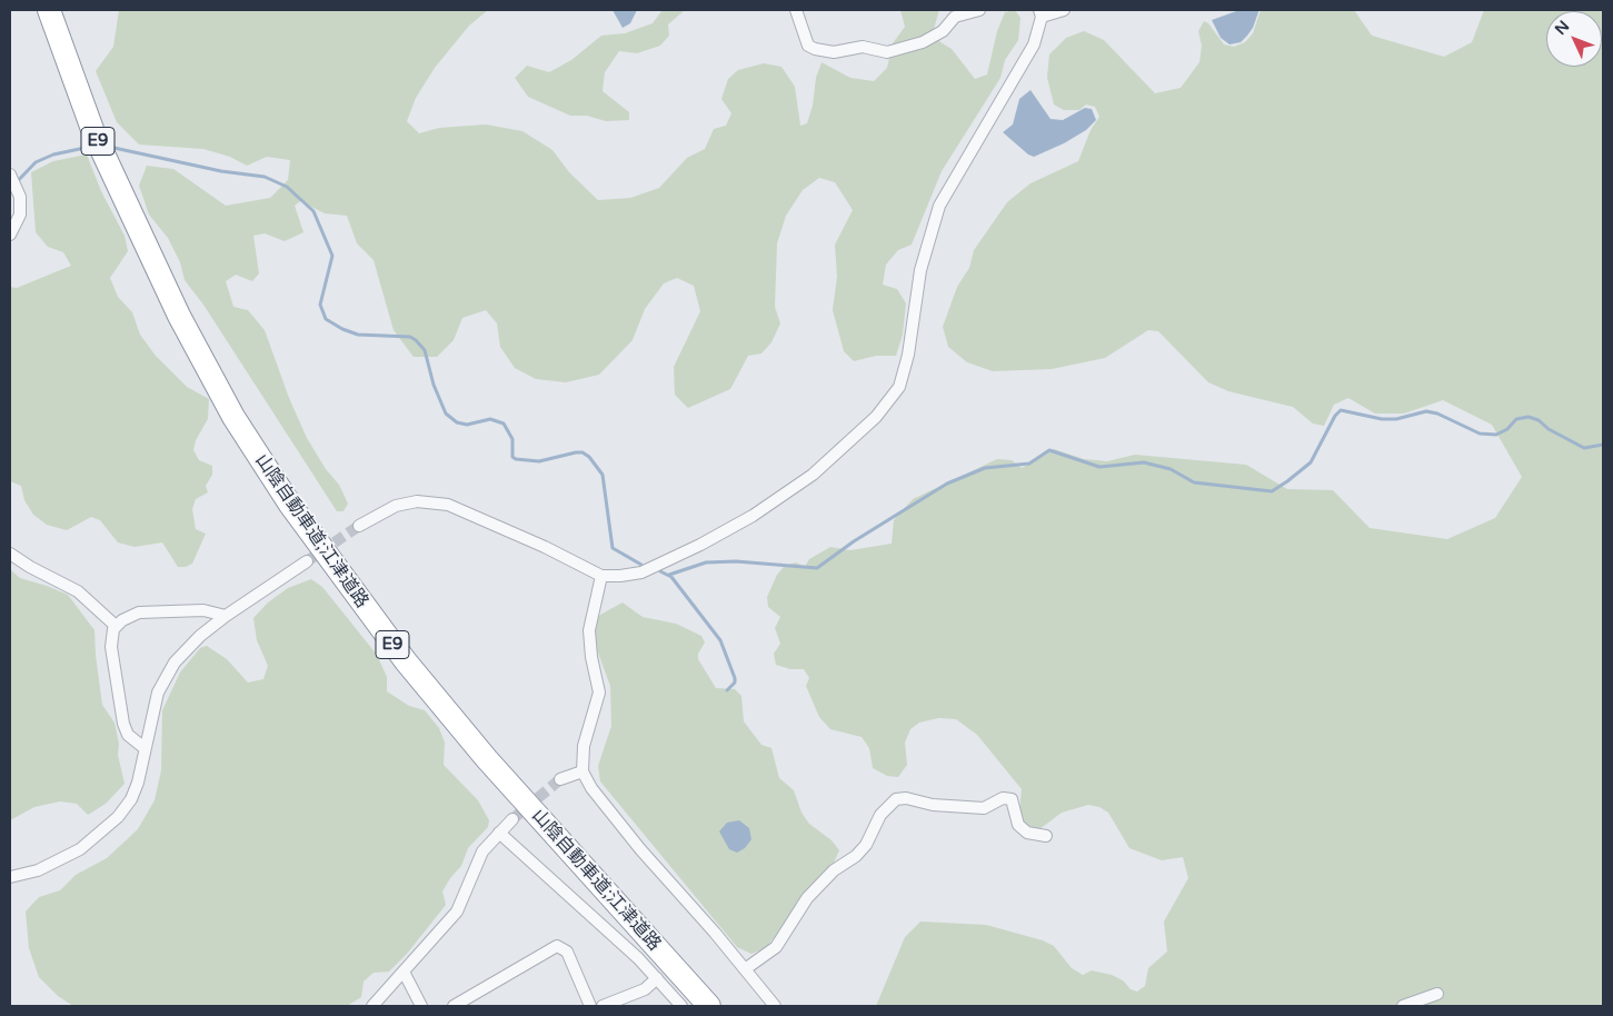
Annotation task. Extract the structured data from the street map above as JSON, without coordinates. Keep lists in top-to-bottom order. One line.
{"streets":{"highway":["E9","山陰自動車道;江津道路"]},"north":"top left"}
